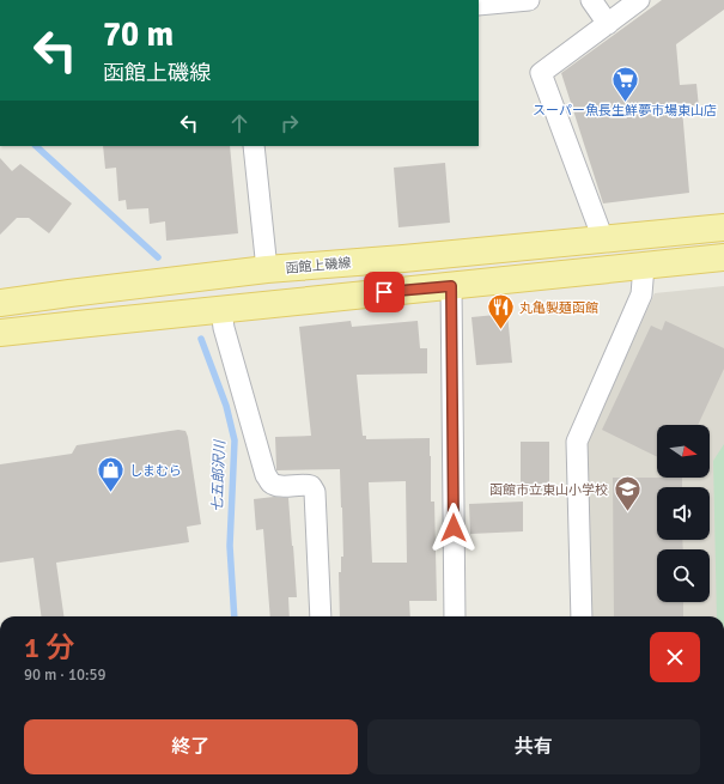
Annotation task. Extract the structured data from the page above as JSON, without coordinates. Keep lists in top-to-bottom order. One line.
{"streets":{"main road":["函館上磯線"]},"water":["七五郎沢川"],"places":{"supermarket":["スーパー魚長生鮮夢市場東山店"],"restaurant":["丸亀製麺函館"],"shop":["しまむら"],"school or university":["函館市立東山小学校"]},"north":"right","page":{"turn":["70 m","函館上磯線"],"heading":["1 分","90 m · 10:59"],"buttons":["終了","共有"]}}
